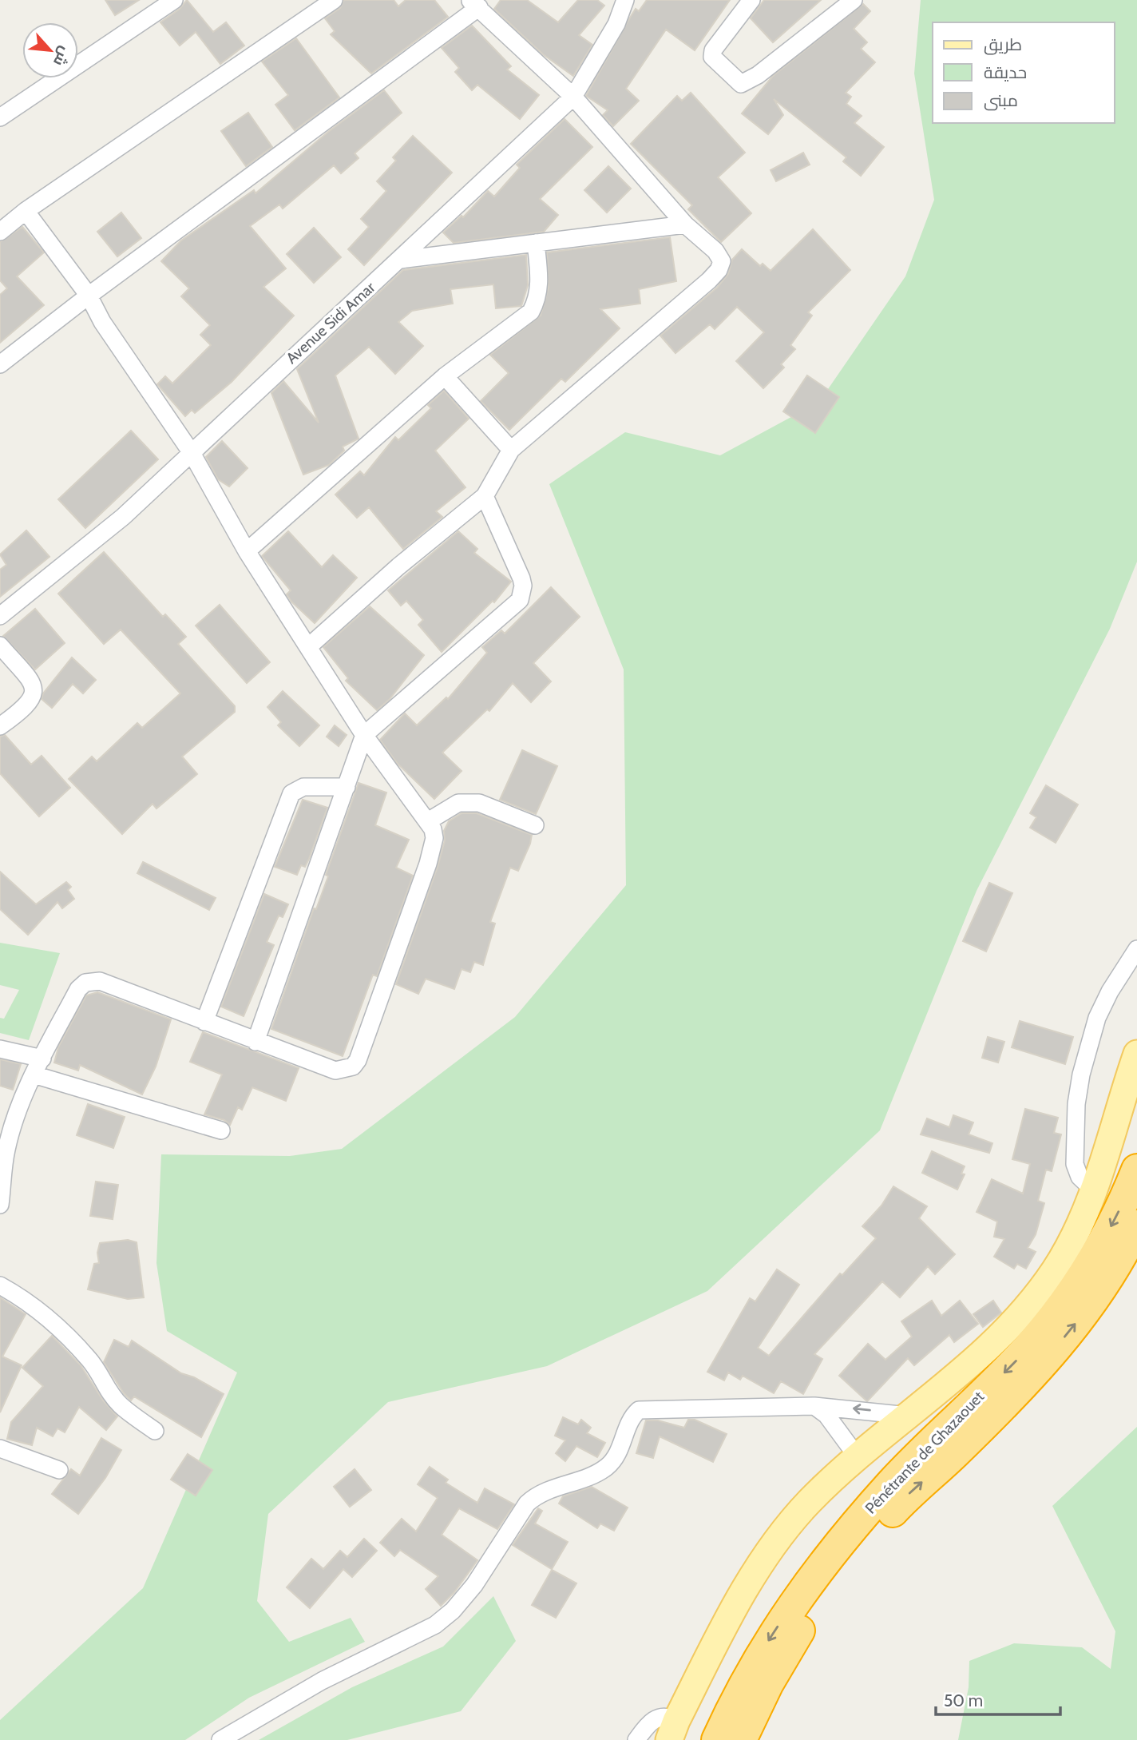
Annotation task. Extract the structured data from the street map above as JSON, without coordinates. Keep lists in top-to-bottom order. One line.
{"streets":{"highway":["Pénétrante de Ghazaouet"],"street":["Avenue Sidi Amar"]},"legend":["طريق","حديقة","مبنى"],"scale_bar":"50 m","north":"bottom right"}
